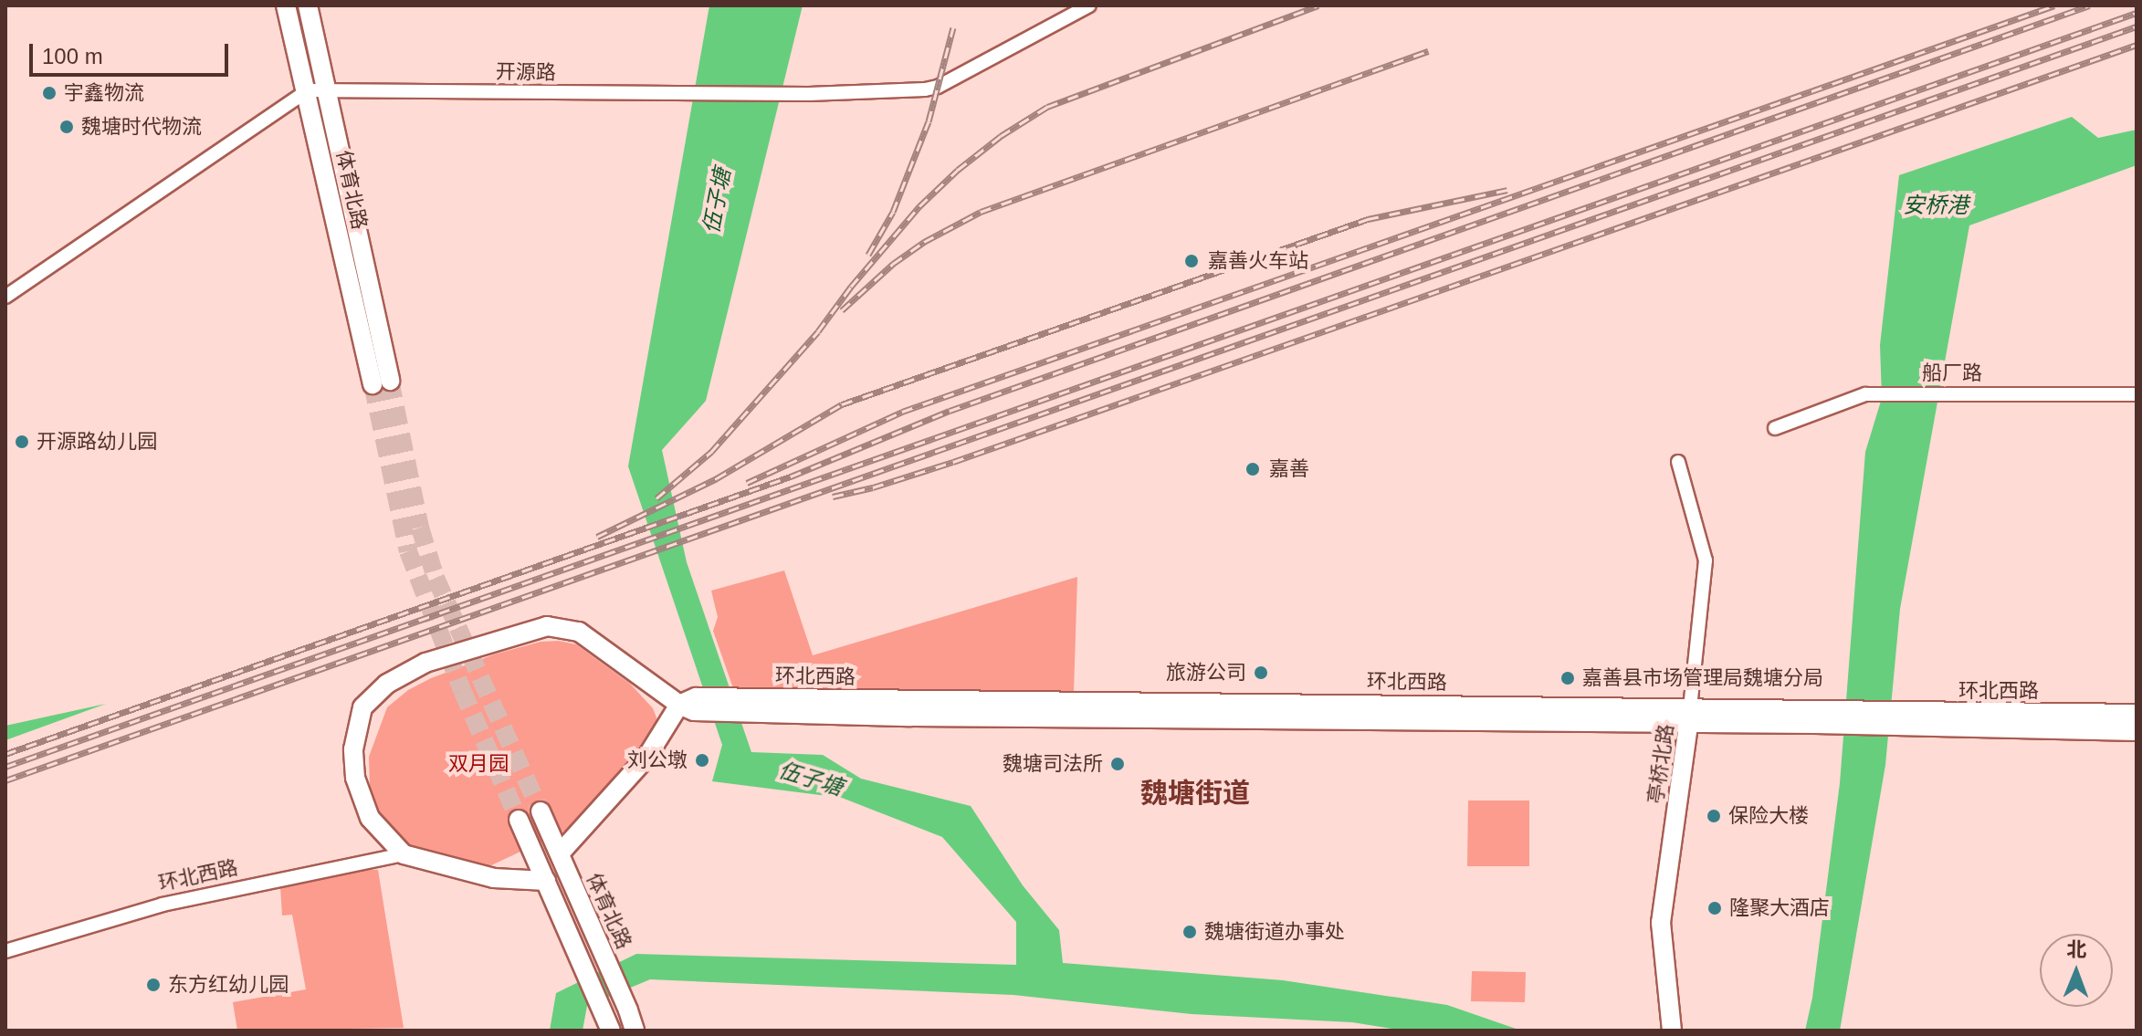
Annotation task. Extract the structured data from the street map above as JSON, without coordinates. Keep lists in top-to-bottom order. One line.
{"streets":{"street":["开源路","体育北路","船厂路","环北西路","亭桥北路"]},"crossings":[["开源路","体育北路"],["环北西路","亭桥北路"]],"districts":["魏塘街道"],"water":["伍子塘","安桥港"],"parks":["双月园"],"places":["宇鑫物流","魏塘时代物流","嘉善火车站","开源路幼儿园","嘉善","旅游公司","嘉善县市场管理局魏塘分局","刘公墩","魏塘司法所","保险大楼","隆聚大酒店","魏塘街道办事处","东方红幼儿园"],"scale_bar":"100 m","north":"top"}
